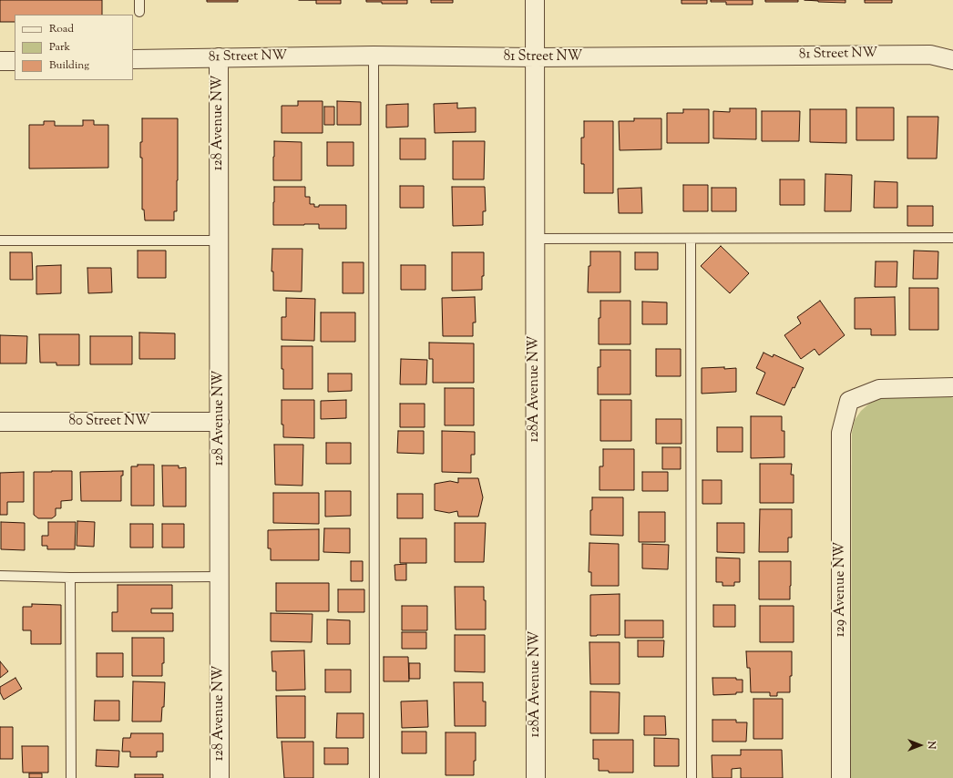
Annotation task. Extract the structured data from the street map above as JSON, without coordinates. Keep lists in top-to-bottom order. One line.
{"streets":{"street":["81 Street NW","128 Avenue NW","128A Avenue NW","80 Street NW","129 Avenue NW"]},"crossings":[["81 Street NW","128 Avenue NW"],["81 Street NW","128A Avenue NW"],["128 Avenue NW","80 Street NW"]],"legend":["Road","Park","Building"],"north":"right"}
